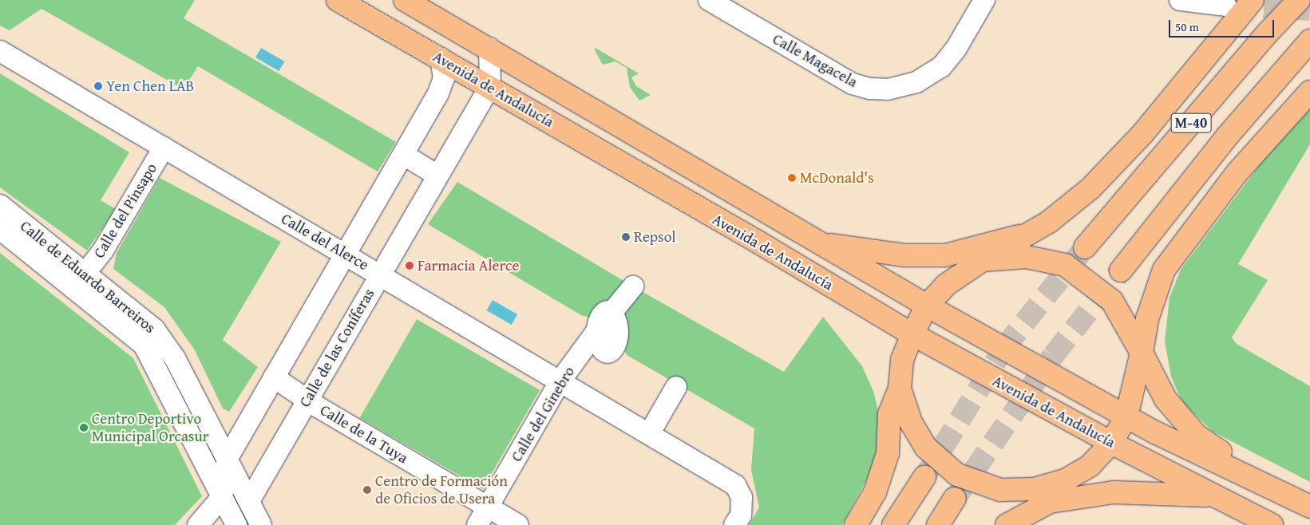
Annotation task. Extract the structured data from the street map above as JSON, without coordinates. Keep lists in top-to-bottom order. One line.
{"streets":{"main road":["Avenida de Andalucía","M-40"],"street":["Calle Magacela","Calle del Pinsapo","Calle del Alerce","Calle de Eduardo Barreiros","Calle de las Coníferas","Calle del Ginebro","Calle de la Tuya"]},"crossings":[["Avenida de Andalucía","Calle de las Coníferas"],["Calle del Pinsapo","Calle del Alerce"],["Calle del Pinsapo","Calle de Eduardo Barreiros"],["Calle del Alerce","Calle de las Coníferas"],["Calle del Alerce","Calle del Ginebro"],["Calle de Eduardo Barreiros","Calle de las Coníferas"],["Calle de las Coníferas","Calle de la Tuya"],["Calle del Ginebro","Calle de la Tuya"]],"places":["Yen Chen LAB","McDonald's","Repsol","Farmacia Alerce","Centro Deportivo Municipal Orcasur","Centro de Formación de Oficios de Usera"],"scale_bar":"50 m"}
